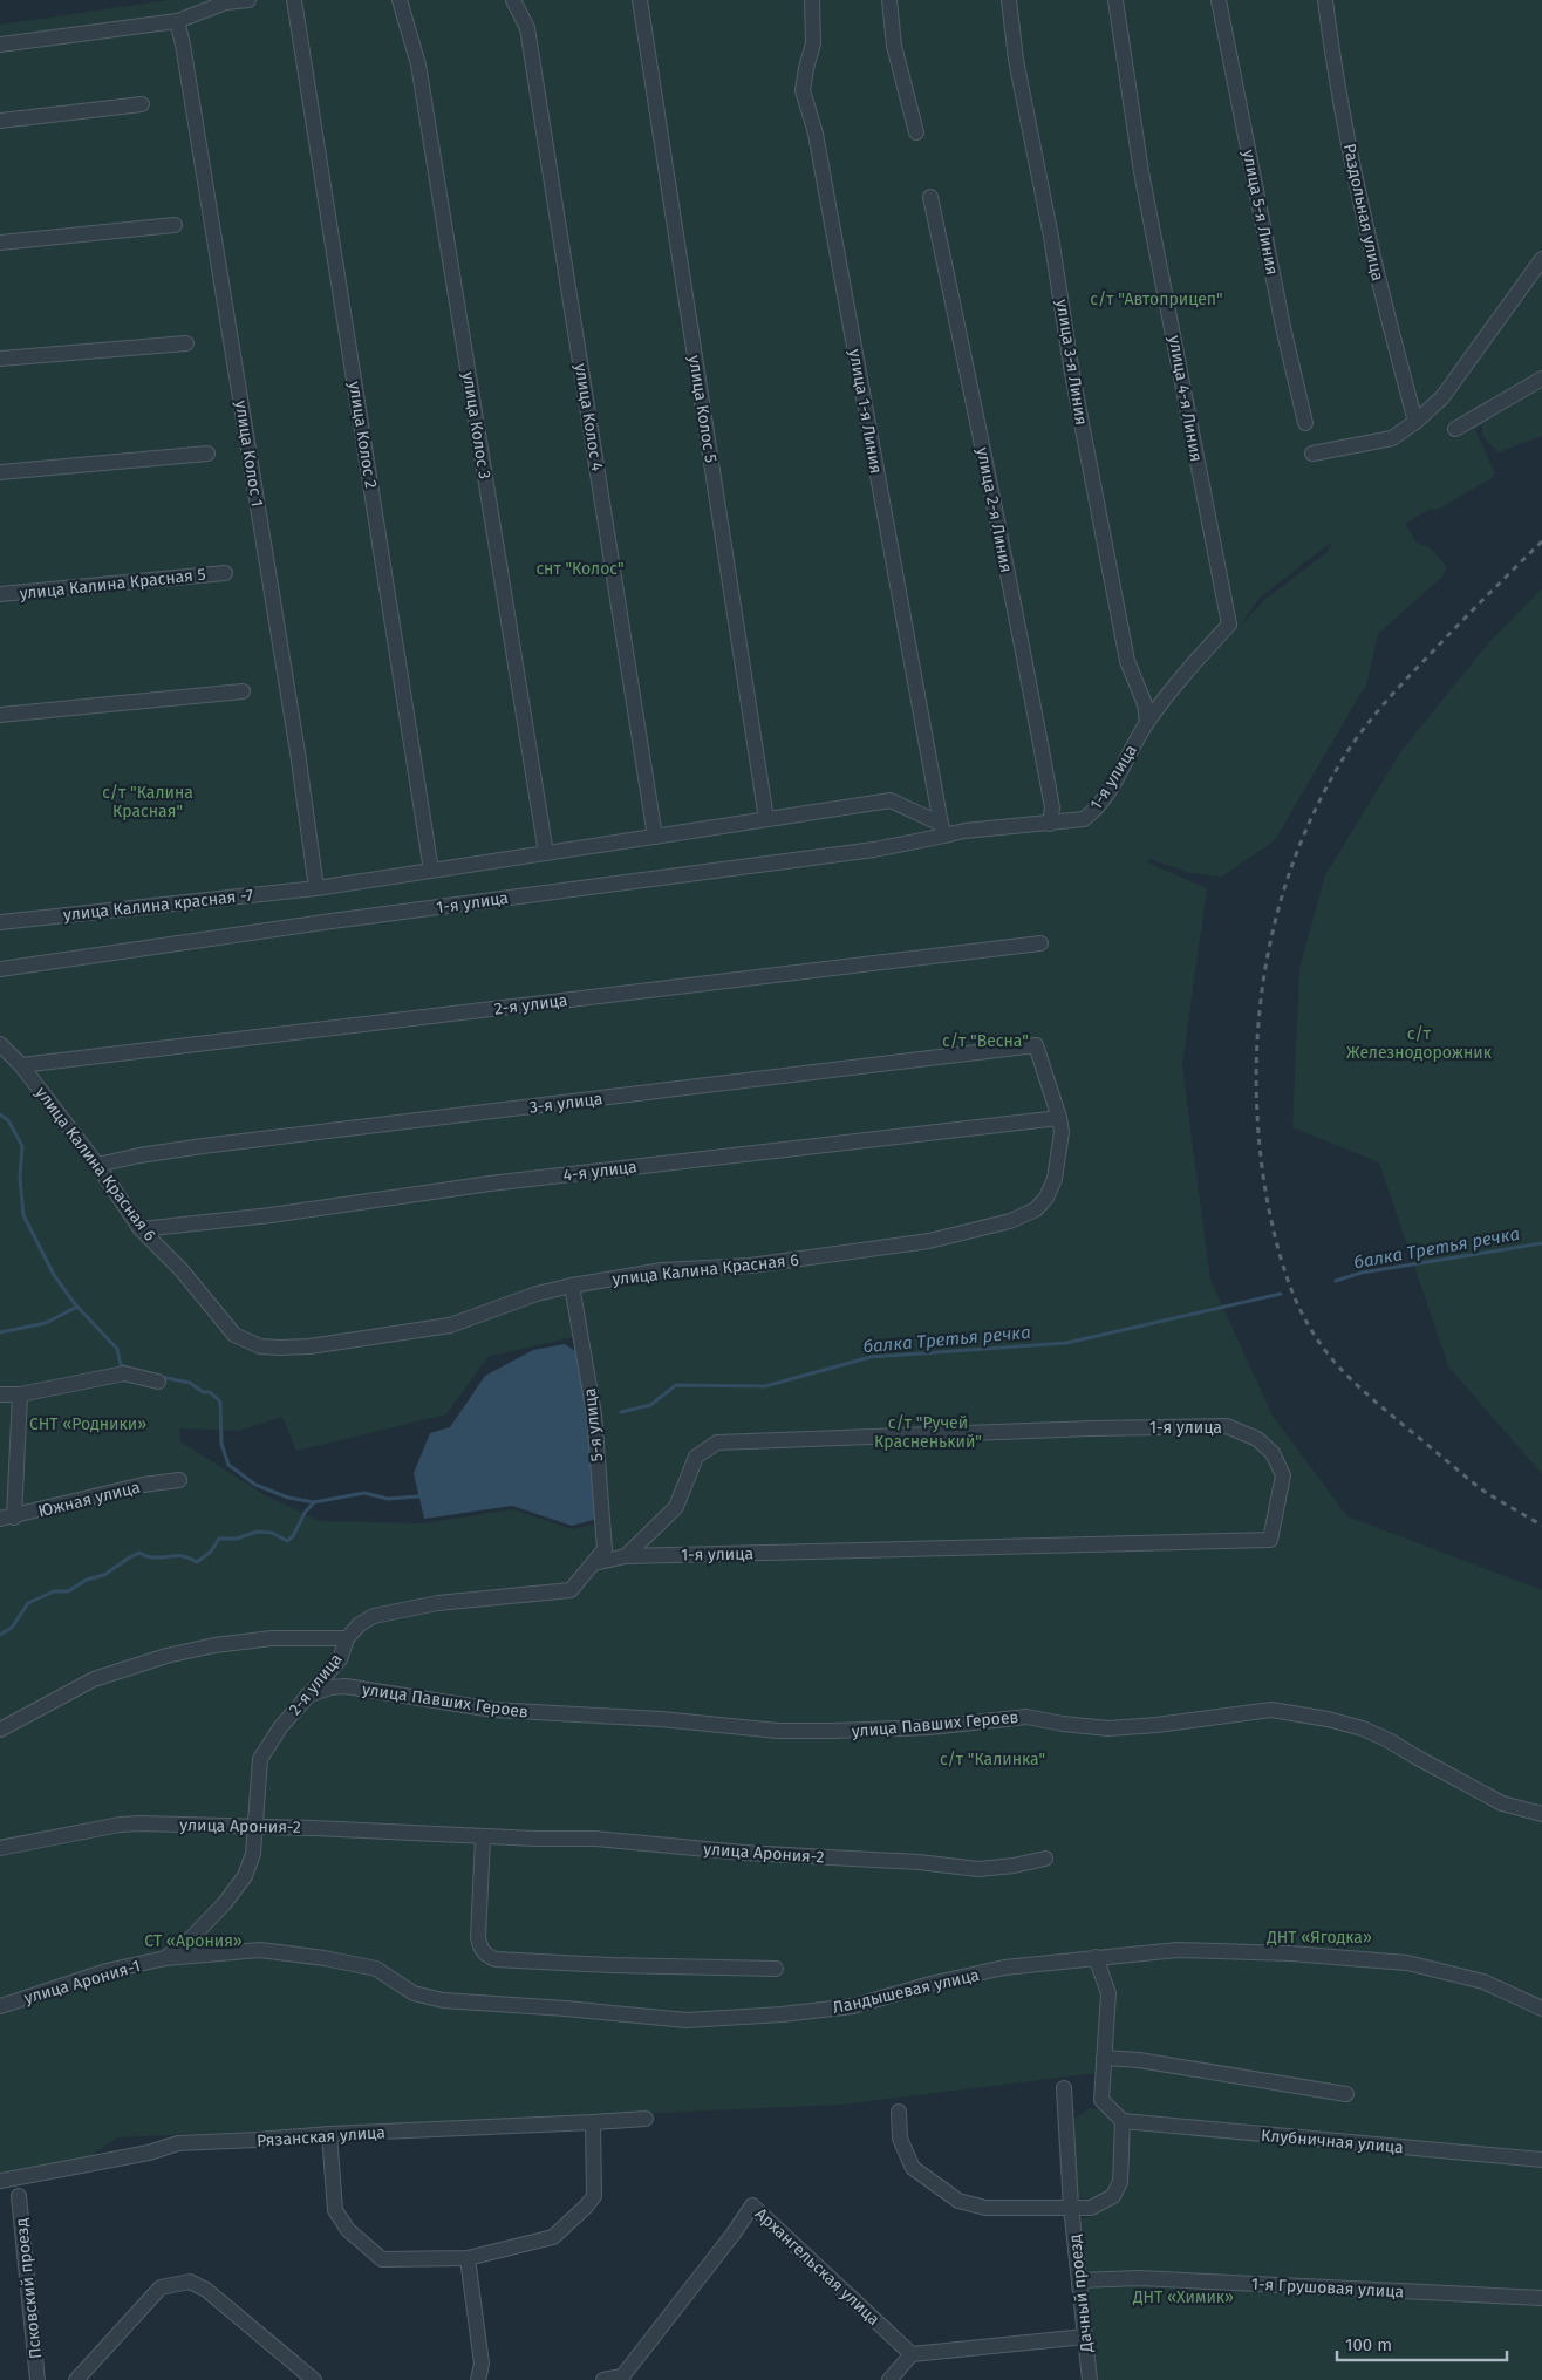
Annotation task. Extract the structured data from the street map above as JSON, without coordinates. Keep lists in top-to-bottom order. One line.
{"streets":{"street":["улица 5-я Линия","Раздольная улица","улица 3-я Линия","улица 4-я Линия","улица Колос 5","улица 1-я Линия","улица Колос 4","улица Колос 3","улица Колос 2","улица Колос 1","улица 2-я Линия","улица Калина Красная 5","1-я улица","улица Калина красная -7","2-я улица","3-я улица","улица Калина Красная 6","4-я улица","5-я улица","Южная улица","улица Павших Героев","улица Арония-2","улица Арония-1","Ландышевая улица","Рязанская улица","Клубничная улица","Архангельская улица","1-я Грушовая улица","Псковский проезд","Дачный проезд"]},"crossings":[["улица 3-я Линия","1-я улица"],["улица 4-я Линия","1-я улица"],["улица 1-я Линия","1-я улица"],["улица Колос 1","улица Калина красная -7"],["улица 2-я Линия","1-я улица"],["1-я улица","2-я улица"],["1-я улица","5-я улица"],["2-я улица","улица Калина Красная 6"],["2-я улица","5-я улица"],["2-я улица","улица Павших Героев"],["2-я улица","улица Арония-2"],["2-я улица","улица Арония-1"],["2-я улица","Ландышевая улица"],["3-я улица","улица Калина Красная 6"],["3-я улица","4-я улица"],["улица Калина Красная 6","4-я улица"],["улица Калина Красная 6","5-я улица"],["улица Арония-1","Ландышевая улица"],["1-я Грушовая улица","Дачный проезд"]],"water":["балка Третья речка"],"parks":["с/т \"Автоприцеп\"","снт \"Колос\"","с/т \"Калина Красная\"","с/т Железнодорожник","с/т \"Весна\"","с/т \"Ручей Красненький\"","СНТ «Родники»","с/т \"Калинка\"","ДНТ «Ягодка»","СТ «Арония»","ДНТ «Химик»"],"scale_bar":"100 m"}
